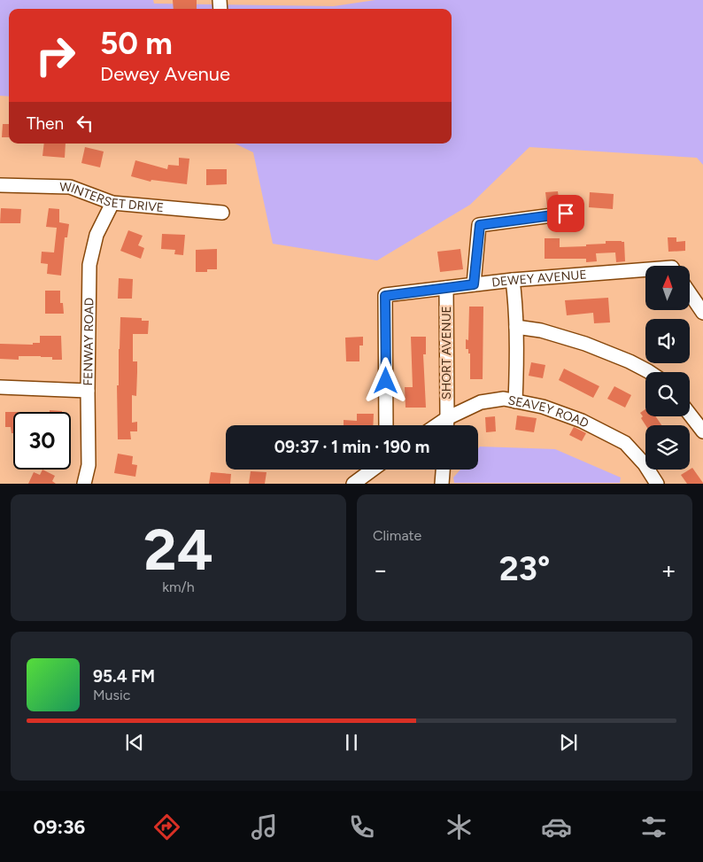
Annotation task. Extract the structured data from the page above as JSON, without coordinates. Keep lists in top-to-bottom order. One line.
{"streets":{"street":["WINTERSET DRIVE","DEWEY AVENUE","FENWAY ROAD","SHORT AVENUE","SEAVEY ROAD"]},"crossings":[["WINTERSET DRIVE","FENWAY ROAD"],["DEWEY AVENUE","SHORT AVENUE"],["SHORT AVENUE","SEAVEY ROAD"]],"north":"top","page":{"turn":["50 m","Dewey Avenue"],"then":"Then","limit":"30","trip":"09:37 · 1 min · 190 m","tile":[["24","km/h"],"Climate"],"heat":["−","23°","+"],"song":["95.4 FM","Music"],"tabs":"09:36"}}
